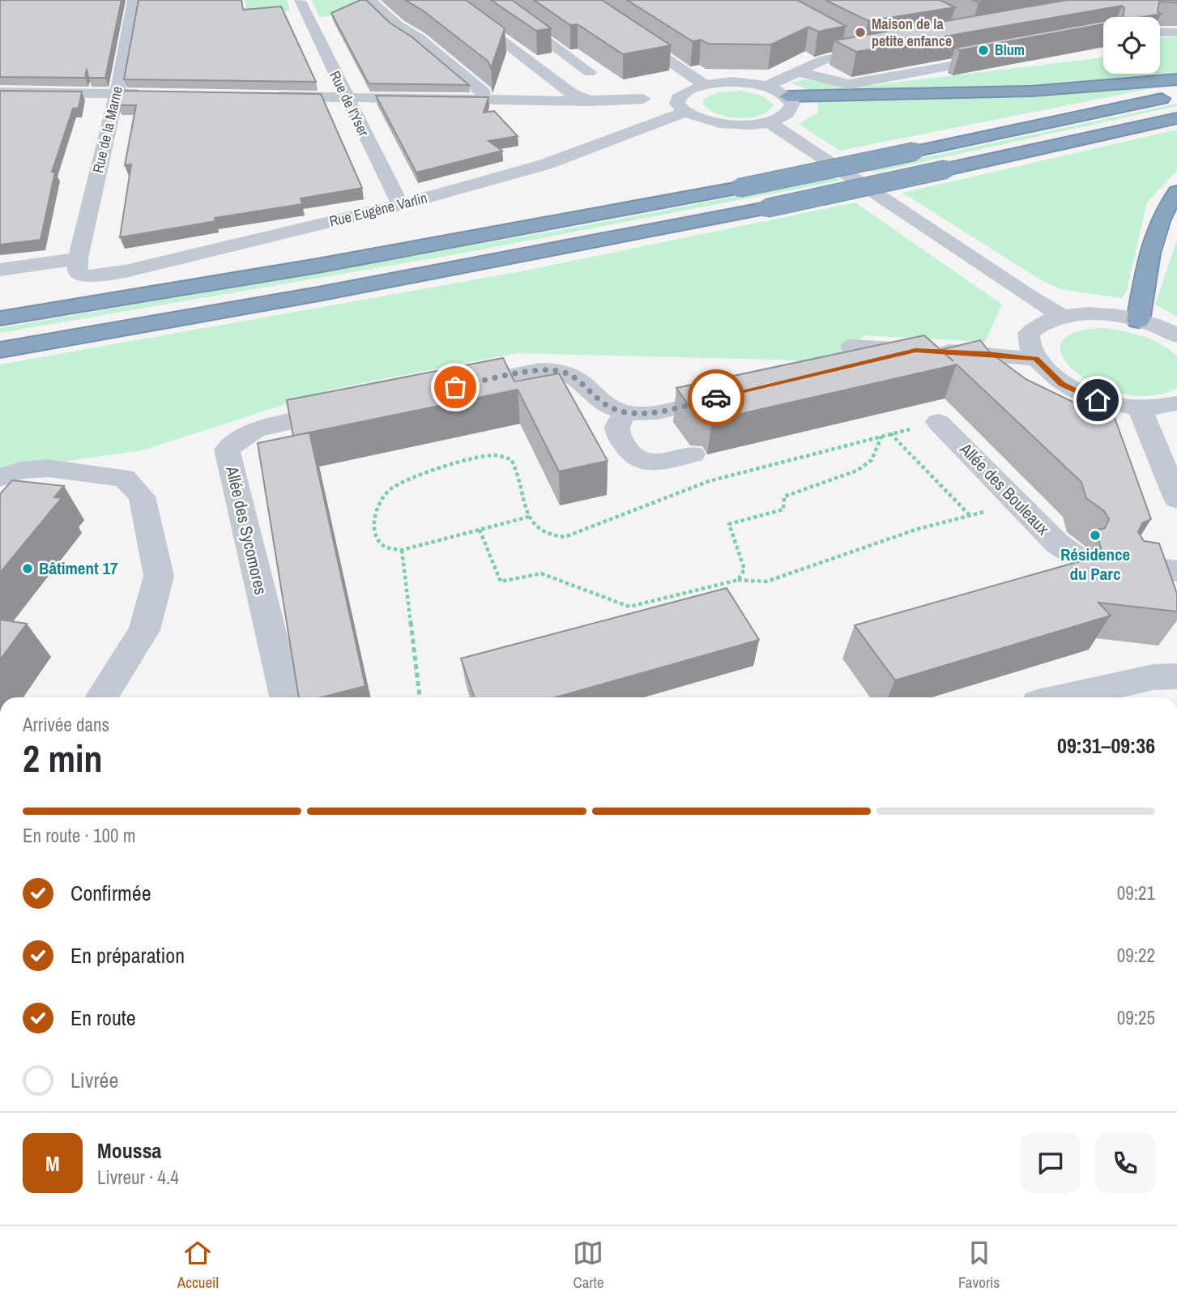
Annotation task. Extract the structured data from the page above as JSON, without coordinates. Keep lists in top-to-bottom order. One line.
{"streets":{"street":["Rue de l'Yser","Rue de la Marne","Rue Eugène Varlin","Allée des Bouleaux","Allée des Sycomores"]},"crossings":[["Rue de l'Yser","Rue Eugène Varlin"],["Rue de la Marne","Rue Eugène Varlin"]],"places":["Maison de la petite enfance","Blum","Résidence du Parc","Bâtiment 17"],"page":{"heading":["2 min","Arrivée dans","09:31–09:36"],"panel":["Moussa","Livreur · 4.4"],"bar":"En route · 100 m","list":[["Confirmée","09:21"],["En préparation","09:22"],["En route","09:25"],"Livrée"],"round":"M","tabs":["Accueil","Carte","Favoris"]}}
